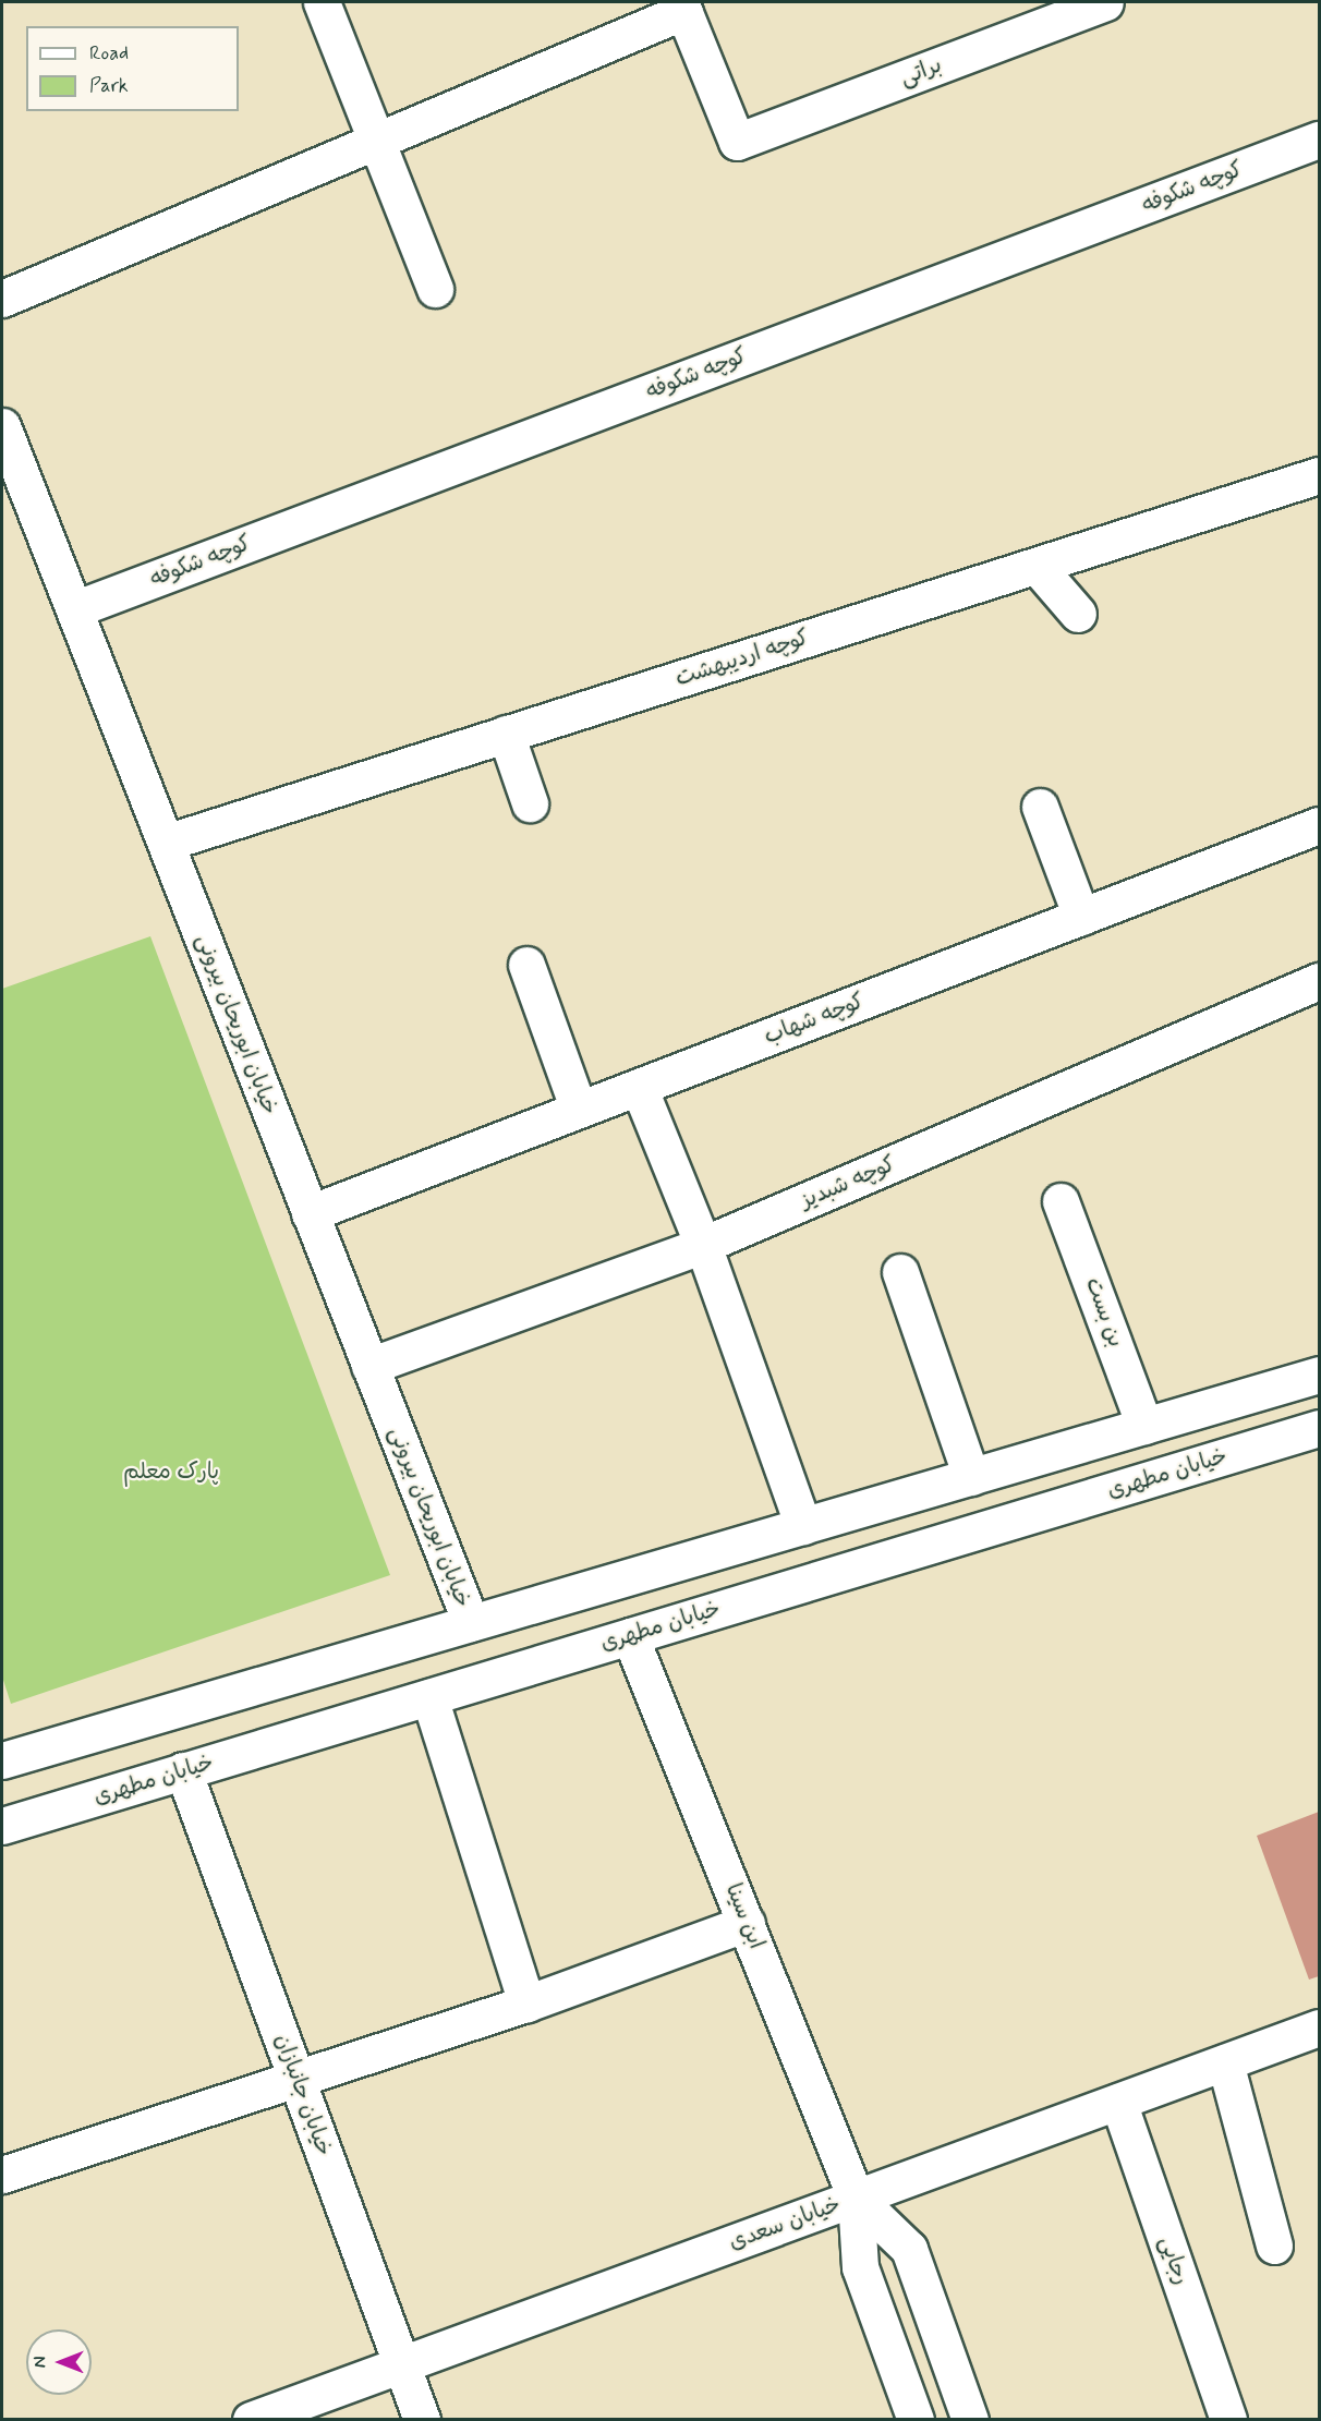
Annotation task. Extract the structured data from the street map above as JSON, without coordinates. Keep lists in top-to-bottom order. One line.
{"streets":{"street":["براتی","کوچه شکوفه","کوچه اردیبهشت","کوچه شهاب","خیابان ابوریحان بیرونی","کوچه شبدیز","بن بست","خیابان مطهری","ابن سینا","خیابان جانبازان","خیابان سعدی","رجایی"]},"crossings":[["کوچه شکوفه","خیابان ابوریحان بیرونی"],["کوچه اردیبهشت","خیابان ابوریحان بیرونی"],["کوچه شهاب","خیابان ابوریحان بیرونی"],["خیابان ابوریحان بیرونی","کوچه شبدیز"],["خیابان مطهری","ابن سینا"],["خیابان مطهری","خیابان جانبازان"],["ابن سینا","خیابان سعدی"],["خیابان جانبازان","خیابان سعدی"],["خیابان سعدی","رجایی"]],"parks":["پارک معلم"],"legend":["Road","Park"],"north":"left"}
